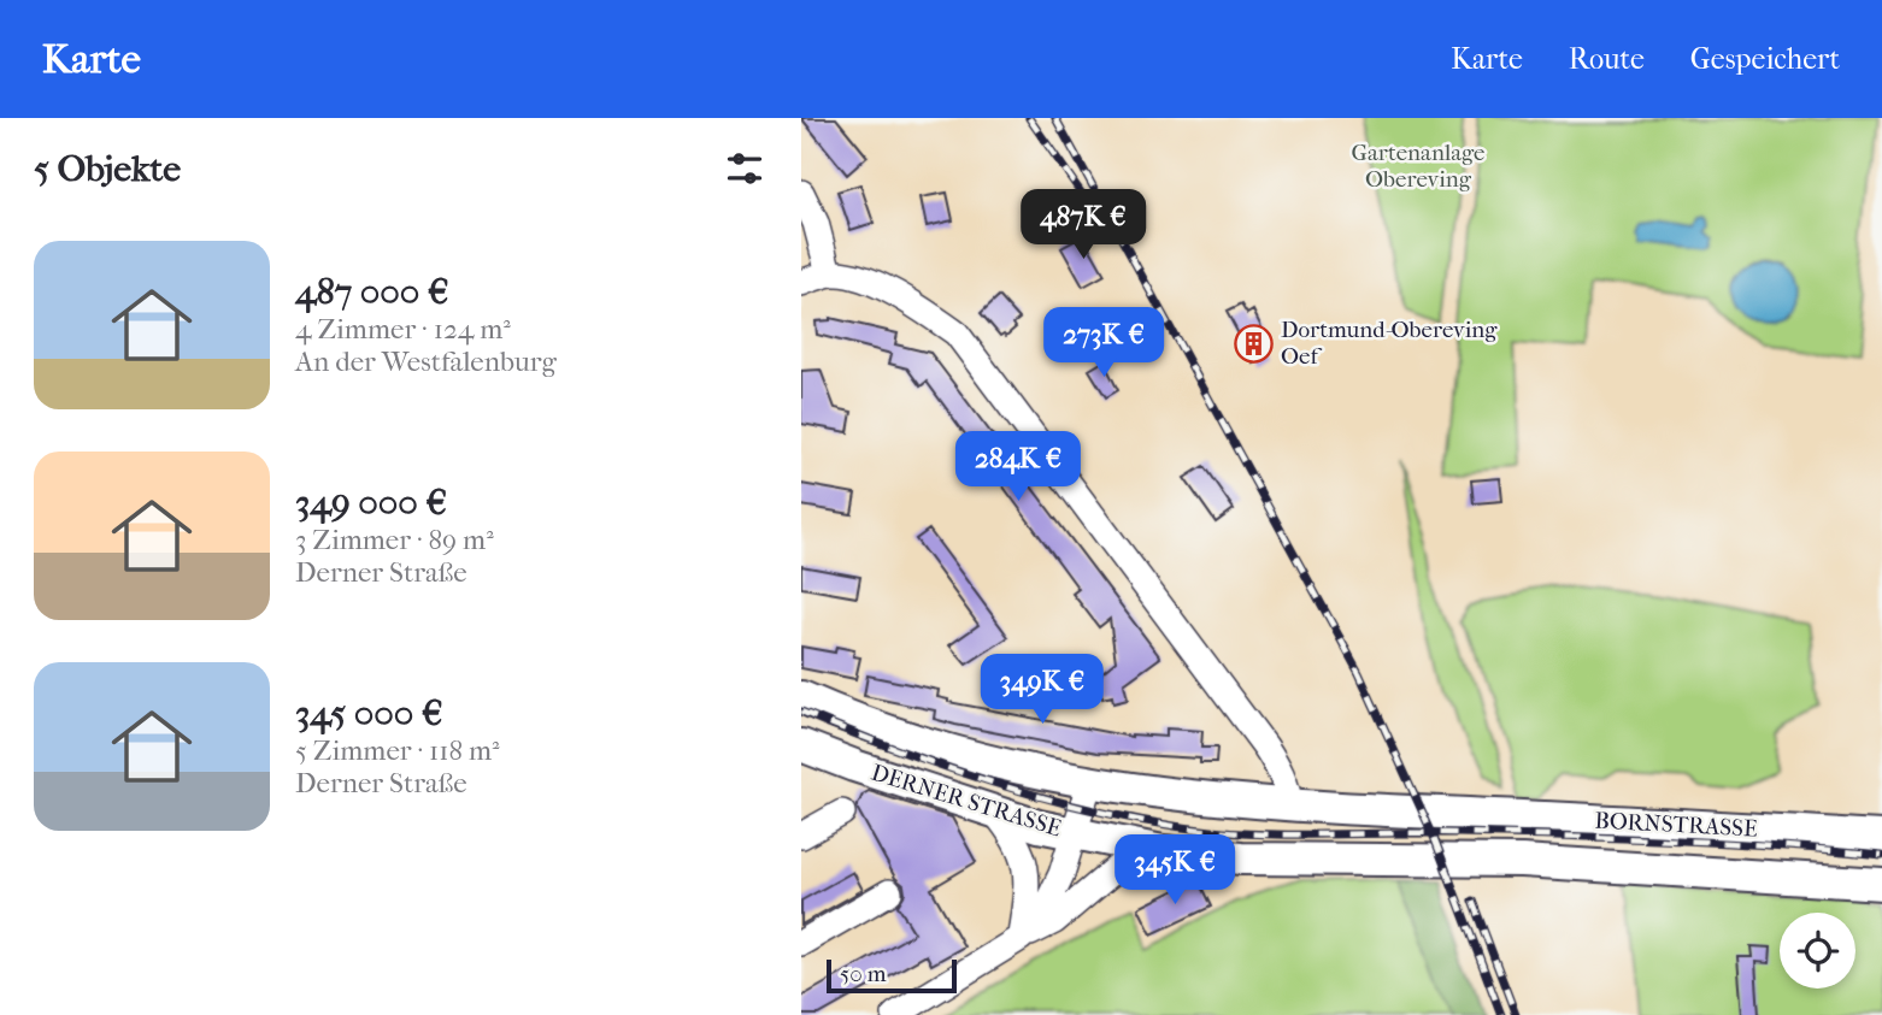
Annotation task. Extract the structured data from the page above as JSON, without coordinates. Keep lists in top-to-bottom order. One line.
{"streets":{"main road":["DERNER STRASSE","BORNSTRASSE"]},"crossings":[["DERNER STRASSE","BORNSTRASSE"]],"parks":["Gartenanlage Obereving"],"places":{"building":["Dortmund-Obereving Oef"]},"scale_bar":"50 m","page":{"header":"Karte","nav":["Karte","Route","Gespeichert"],"heading":"5 Objekte","price":["487K €","273K €","284K €","349K €","345K €"],"list":[{"name":"487 000 €","note":"4 Zimmer · 124 m² · An der Westfalenburg"},{"name":"349 000 €","note":"3 Zimmer · 89 m² · Derner Straße"},{"name":"345 000 €","note":"5 Zimmer · 118 m² · Derner Straße"}],"scale":"50 m"}}
